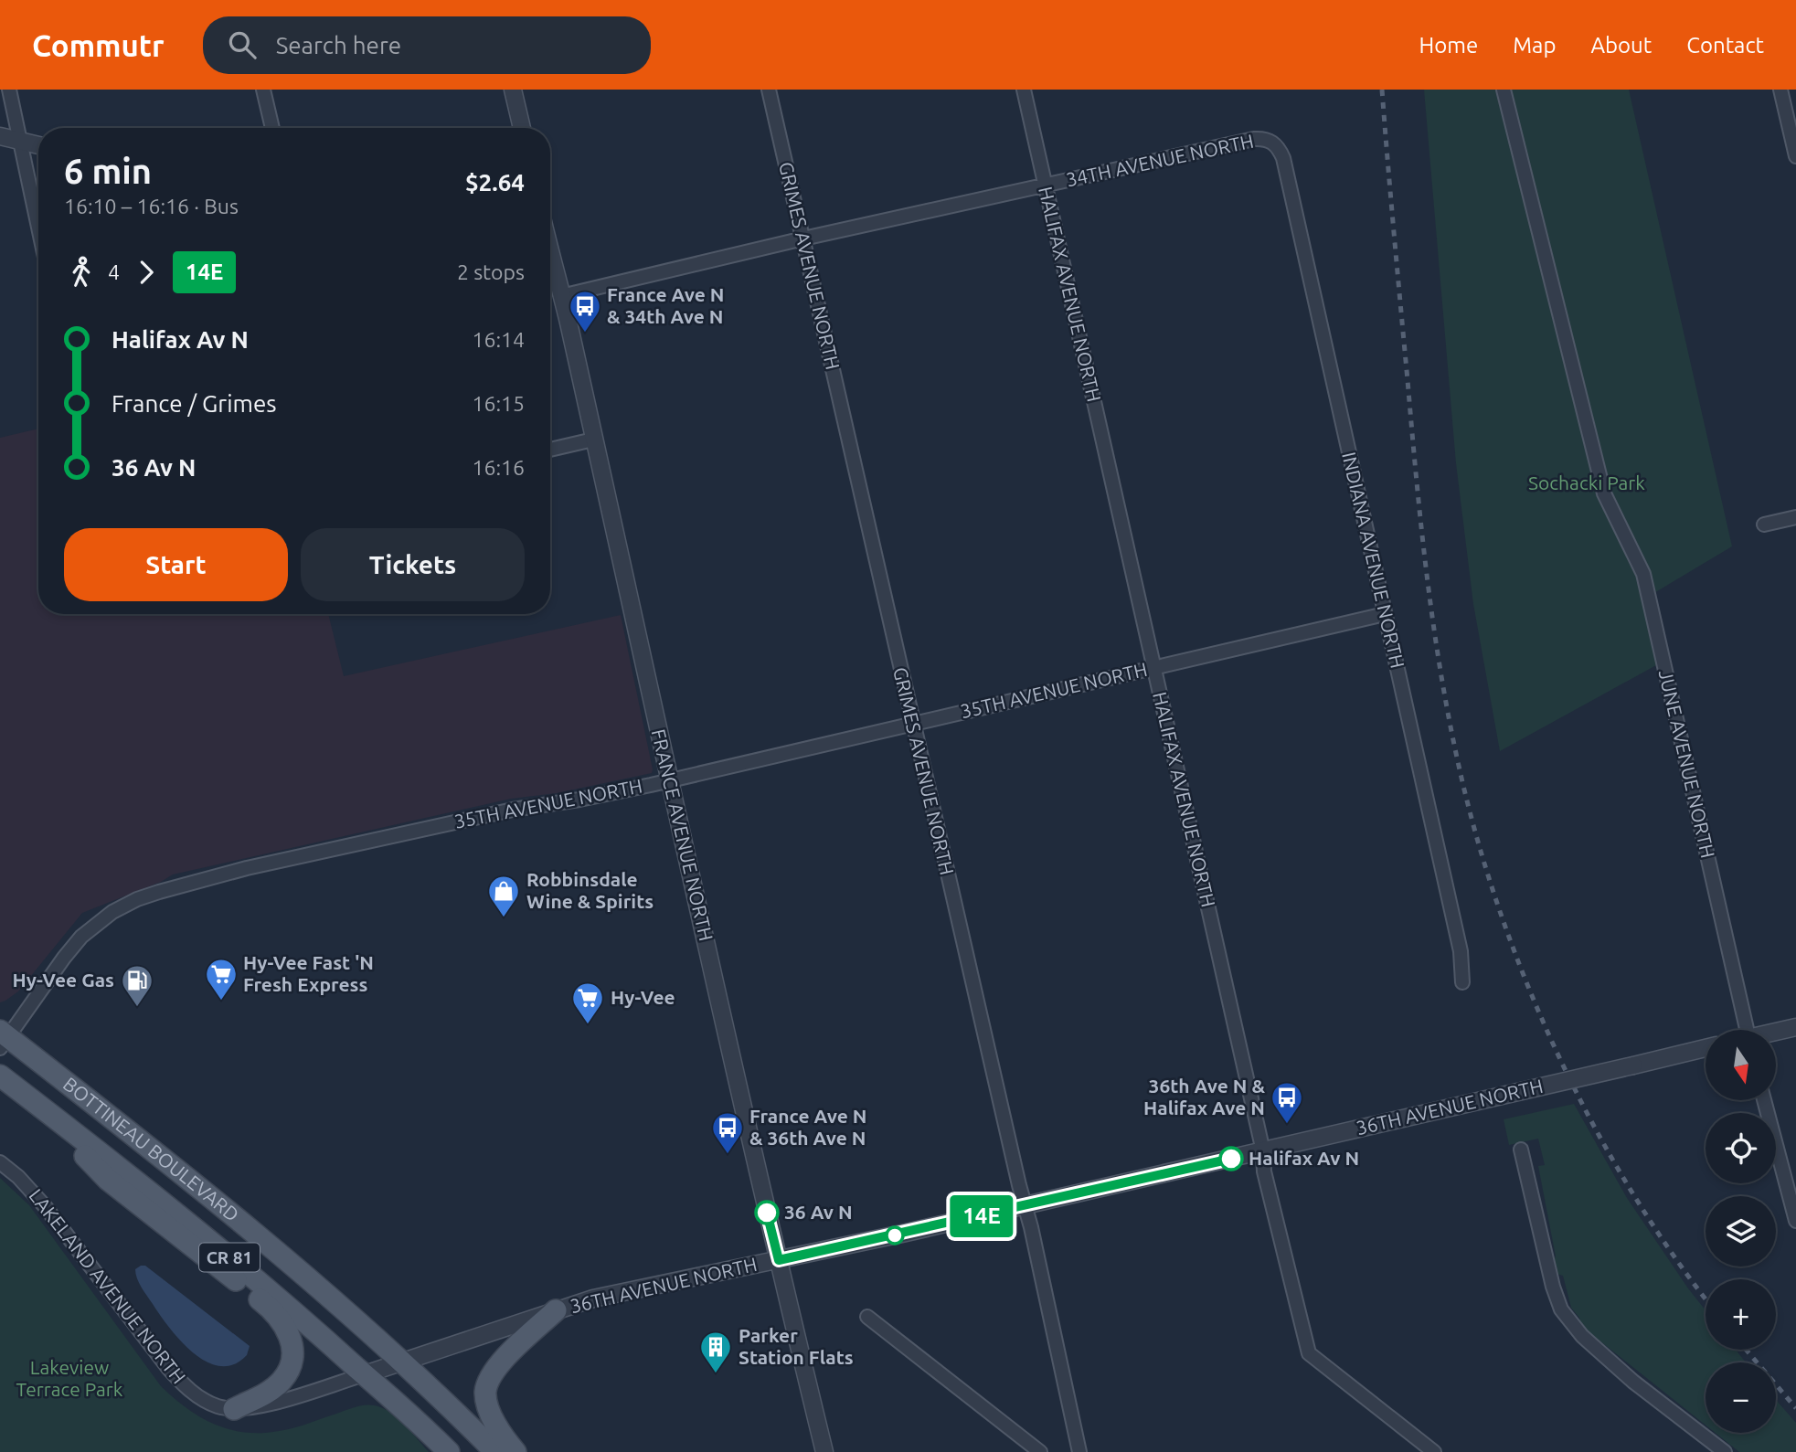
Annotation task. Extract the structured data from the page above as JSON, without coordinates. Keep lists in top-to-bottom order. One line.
{"streets":{"main road":["BOTTINEAU BOULEVARD","CR 81"],"street":["34TH AVENUE NORTH","GRIMES AVENUE NORTH","HALIFAX AVENUE NORTH","INDIANA AVENUE NORTH","35TH AVENUE NORTH","JUNE AVENUE NORTH","FRANCE AVENUE NORTH","36TH AVENUE NORTH","LAKELAND AVENUE NORTH"]},"crossings":[["34TH AVENUE NORTH","GRIMES AVENUE NORTH"],["34TH AVENUE NORTH","HALIFAX AVENUE NORTH"],["34TH AVENUE NORTH","INDIANA AVENUE NORTH"],["34TH AVENUE NORTH","FRANCE AVENUE NORTH"],["GRIMES AVENUE NORTH","35TH AVENUE NORTH"],["GRIMES AVENUE NORTH","36TH AVENUE NORTH"],["HALIFAX AVENUE NORTH","35TH AVENUE NORTH"],["HALIFAX AVENUE NORTH","36TH AVENUE NORTH"],["INDIANA AVENUE NORTH","35TH AVENUE NORTH"],["35TH AVENUE NORTH","FRANCE AVENUE NORTH"],["35TH AVENUE NORTH","BOTTINEAU BOULEVARD"],["FRANCE AVENUE NORTH","36TH AVENUE NORTH"],["36TH AVENUE NORTH","BOTTINEAU BOULEVARD"],["36TH AVENUE NORTH","LAKELAND AVENUE NORTH"],["BOTTINEAU BOULEVARD","LAKELAND AVENUE NORTH"]],"parks":["Sochacki Park","Lakeview Terrace Park"],"places":{"bus stop":["France Ave N & 34th Ave N","36th Ave N & Halifax Ave N","France Ave N & 36th Ave N"],"shop":["Robbinsdale Wine & Spirits"],"supermarket":["Hy-Vee Fast 'N Fresh Express","Hy-Vee"],"fuel station":["Hy-Vee Gas"],"other":["Halifax Av N","36 Av N"],"building":["Parker Station Flats"]},"lines":["bus line 14E"],"north":"bottom","page":{"header":"Commutr","search":"Search here","nav":["Home","Map","About","Contact"],"on_map":"14E","heading":["6 min","16:10 – 16:16 · Bus","$2.64"],"legs":["4","14E","2 stops"],"list":[{"name":"Halifax Av N","value":"16:14"},{"name":"France / Grimes","value":"16:15"},{"name":"36 Av N","value":"16:16"}],"buttons":["Start","Tickets"],"map_buttons":["+","−"]}}
